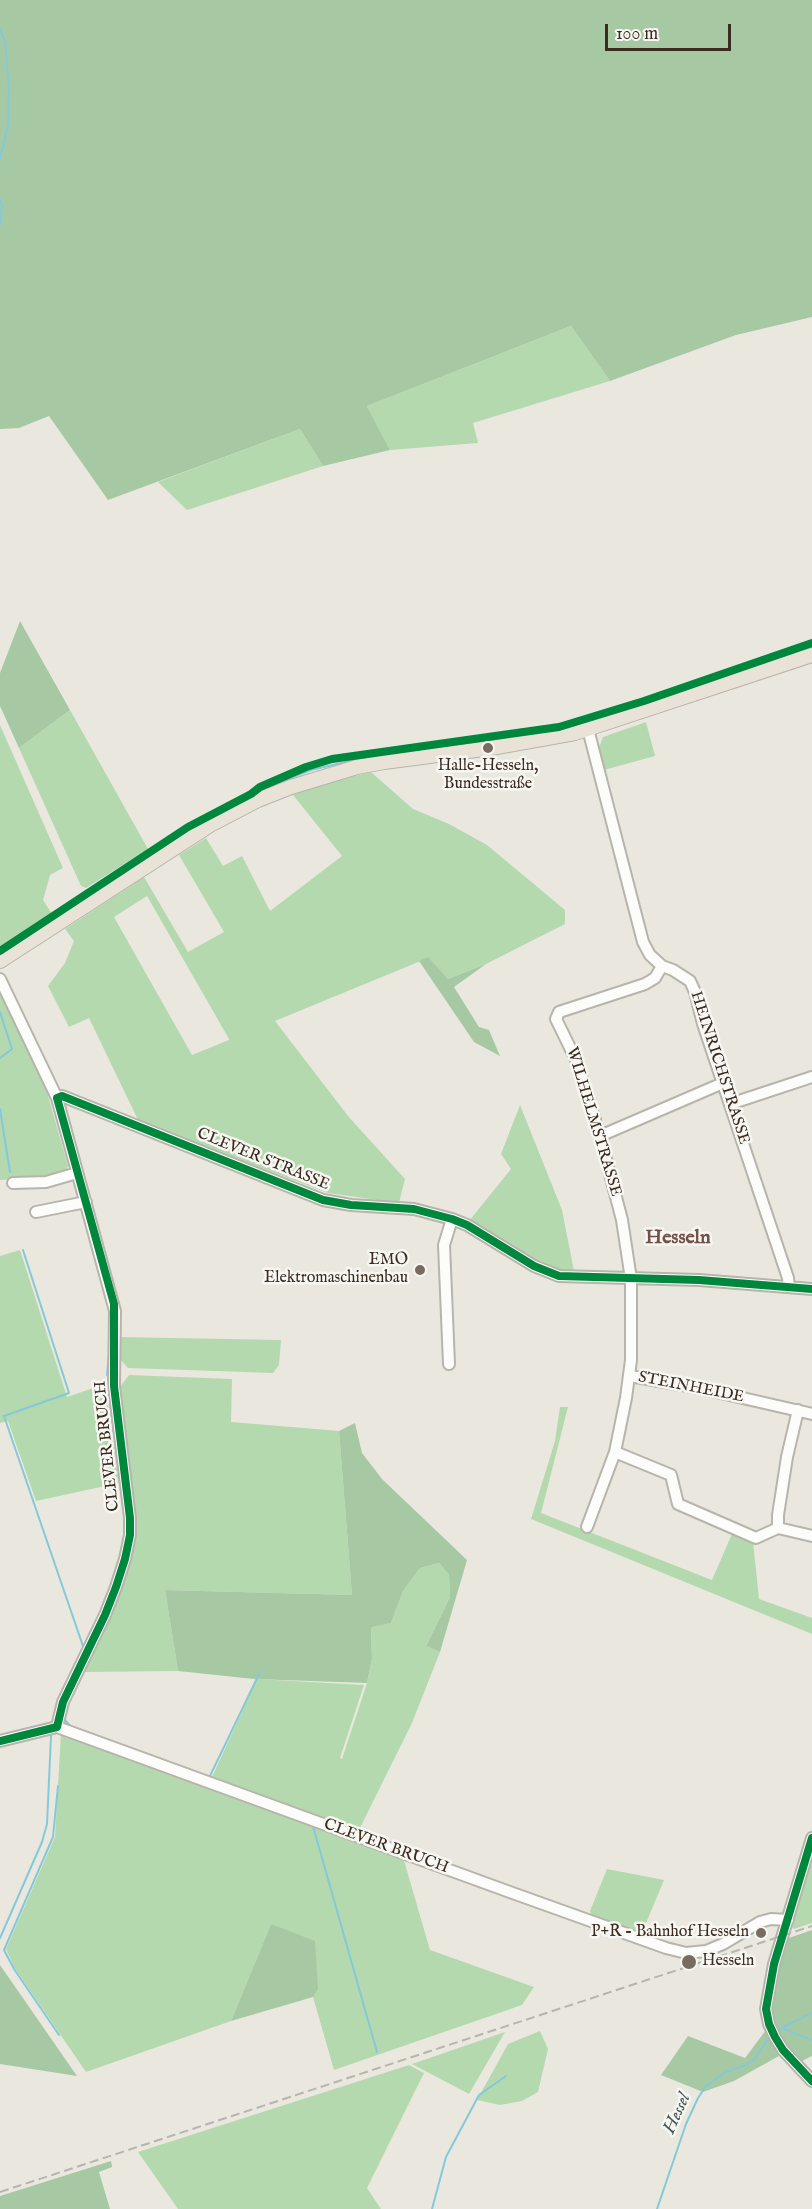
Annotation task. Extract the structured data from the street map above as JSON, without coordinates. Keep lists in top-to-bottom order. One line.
{"streets":{"street":["HEINRICHSTRASSE","WILHELMSTRASSE","CLEVER STRASSE","STEINHEIDE","CLEVER BRUCH"]},"crossings":[["HEINRICHSTRASSE","WILHELMSTRASSE"],["HEINRICHSTRASSE","CLEVER STRASSE"],["WILHELMSTRASSE","CLEVER STRASSE"],["WILHELMSTRASSE","STEINHEIDE"],["CLEVER STRASSE","STEINHEIDE"],["CLEVER STRASSE","CLEVER BRUCH"]],"districts":["Hesseln"],"water":["Hessel"],"places":["Halle-Hesseln, Bundesstraße","EMO Elektromaschinenbau","P+R - Bahnhof Hesseln","Hesseln"],"scale_bar":"100 m"}
